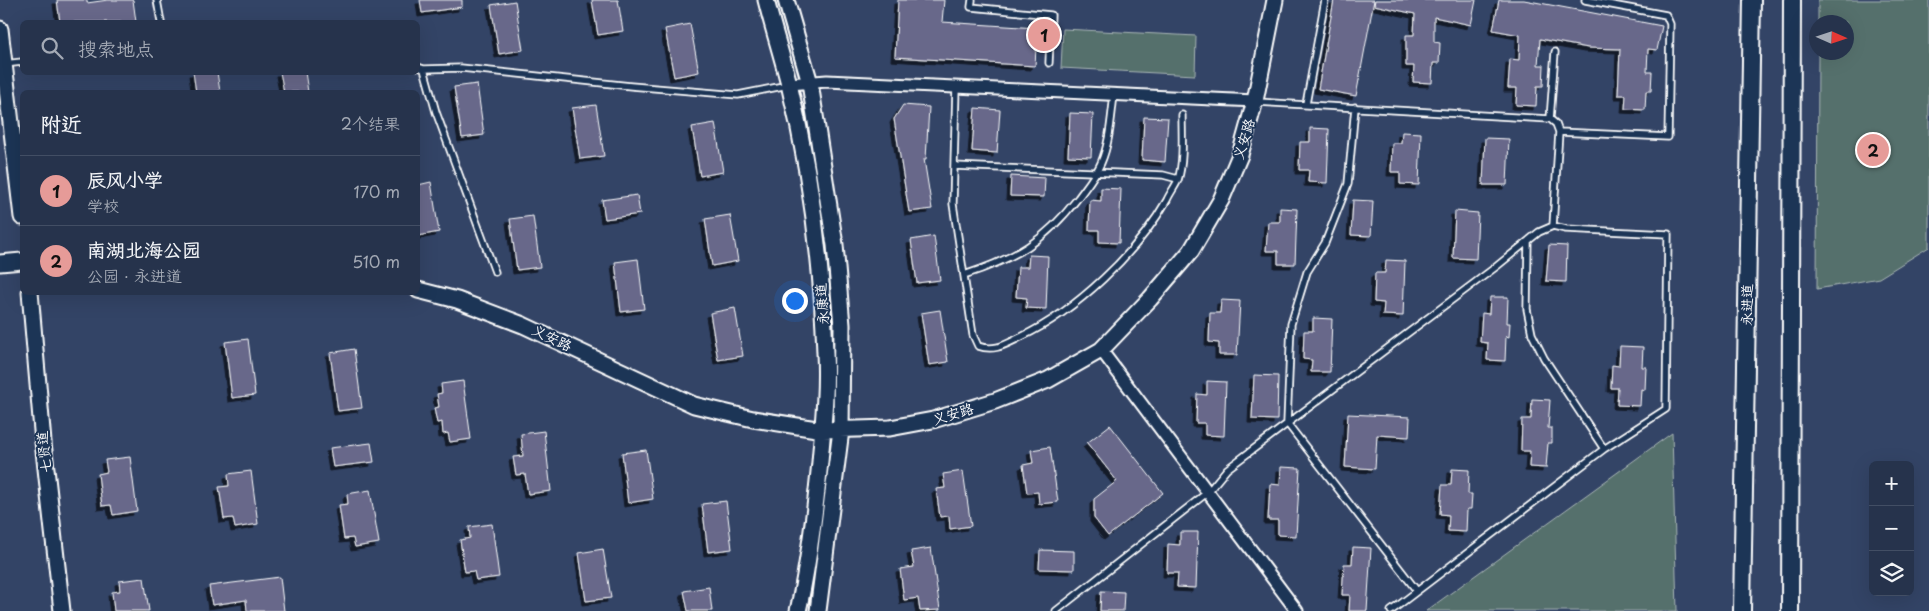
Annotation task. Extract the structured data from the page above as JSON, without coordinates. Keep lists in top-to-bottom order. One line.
{"streets":{"main road":["永进道"],"street":["义安路","永康道","七贤道"]},"crossings":[["义安路","永康道"]],"north":"right","page":{"pins":["1","2"],"search":"搜索地点","heading":["附近","2个结果"],"list":[{"mark":"1","name":"辰风小学","note":"学校","value":"170 m"},{"mark":"2","name":"南湖北海公园","note":"公园 · 永进道","value":"510 m"}],"map_buttons":["+","−"]}}
